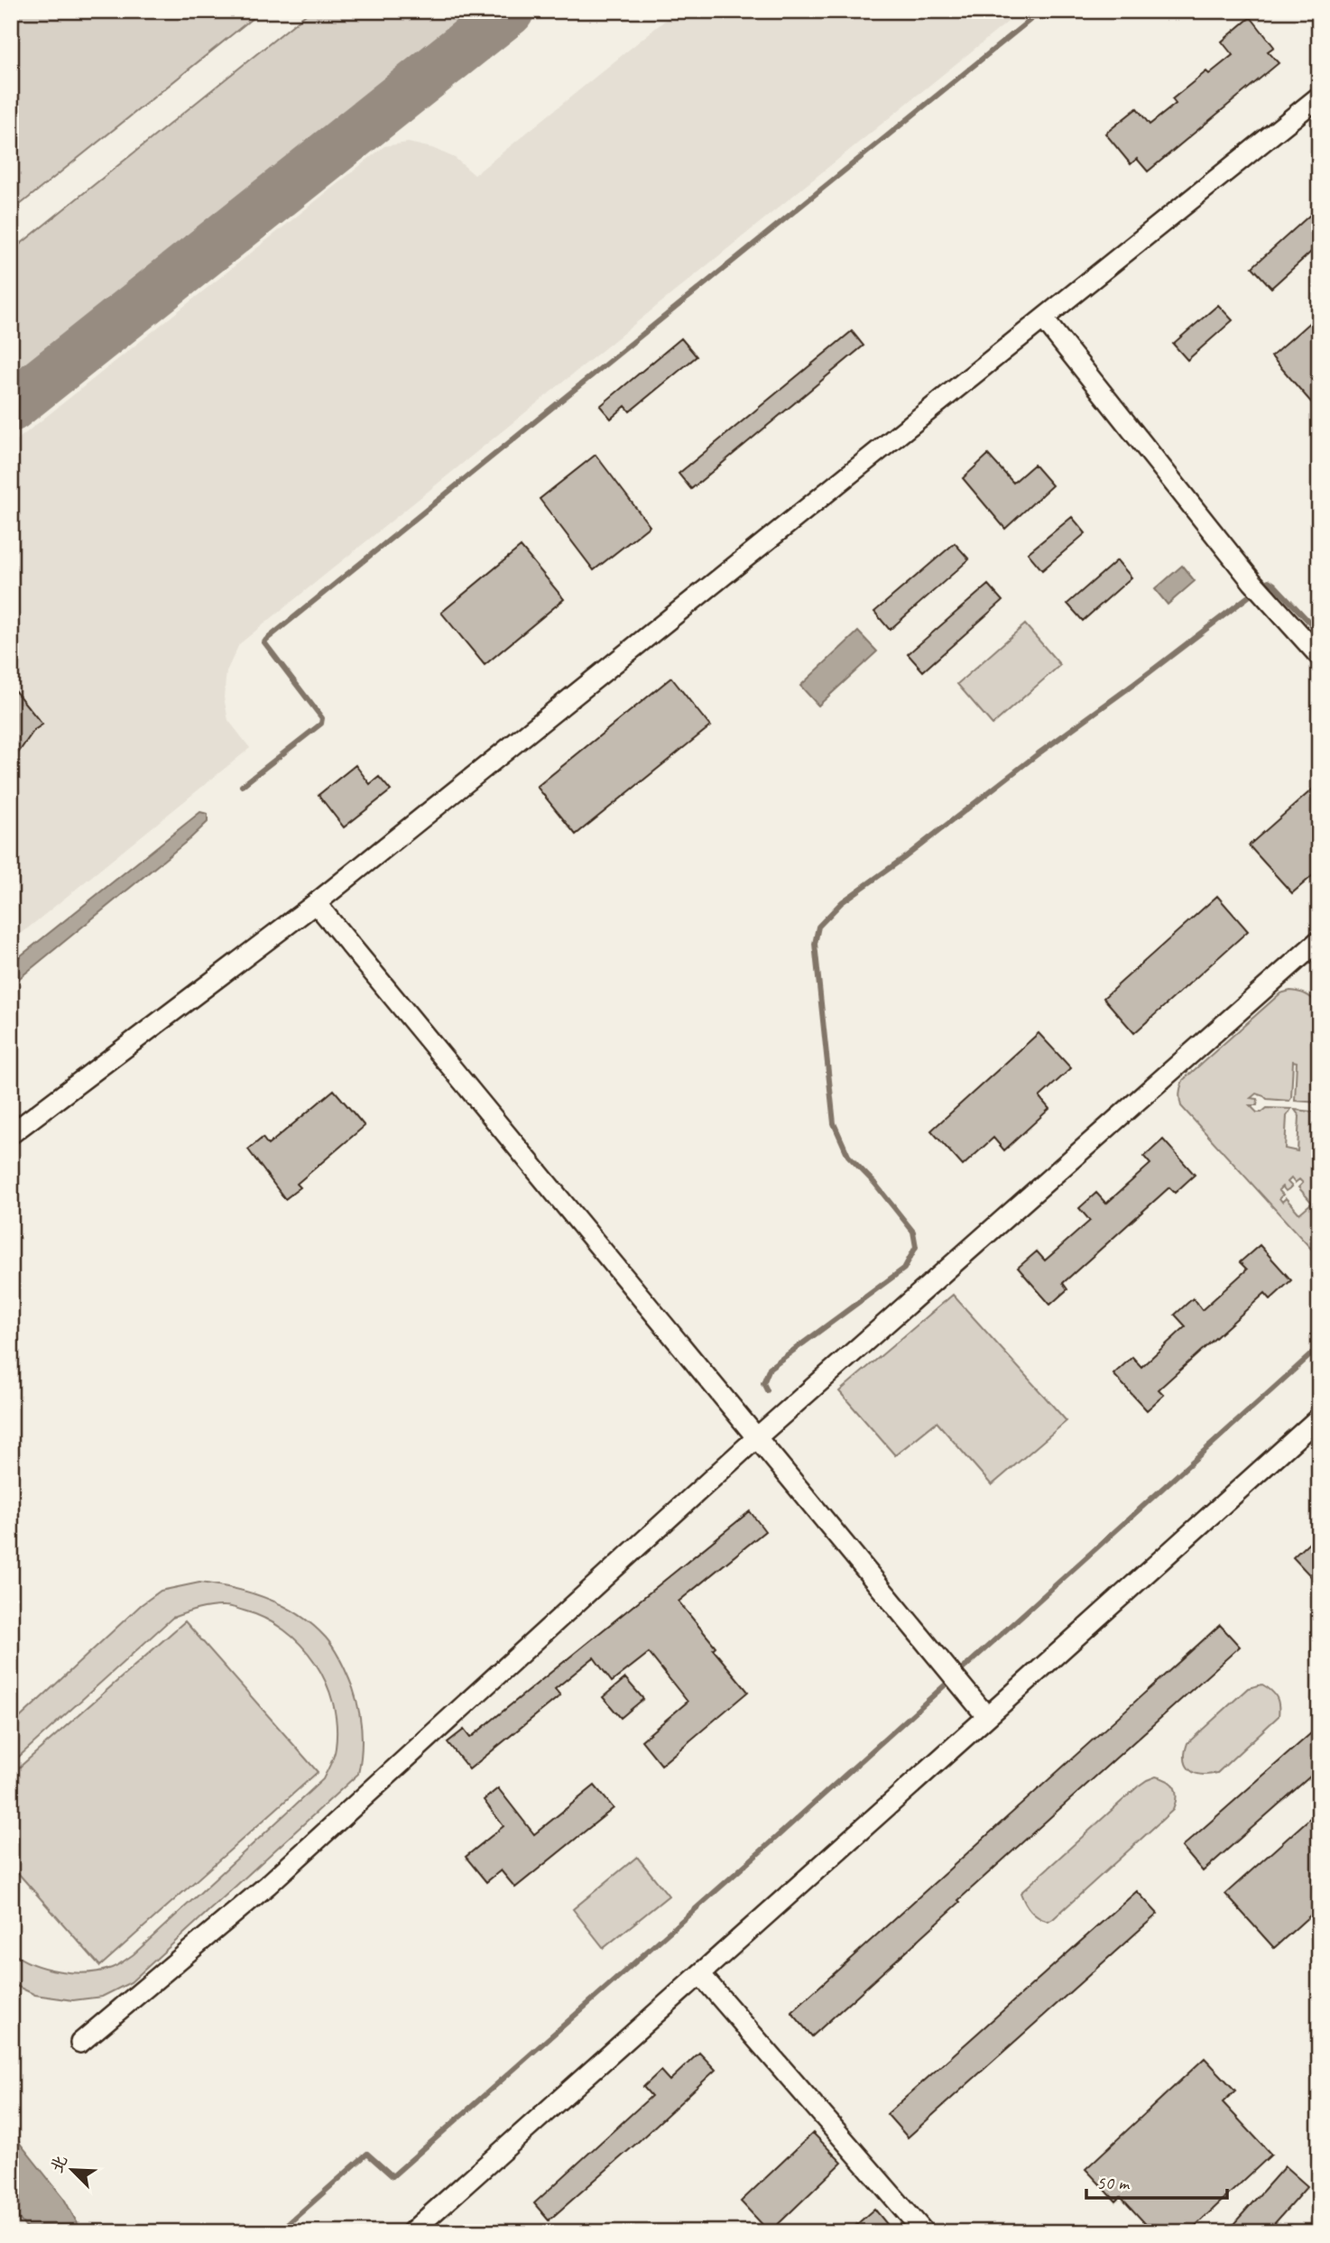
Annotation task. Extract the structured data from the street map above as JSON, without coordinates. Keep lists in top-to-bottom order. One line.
{"scale_bar":"50 m","north":"top left"}
